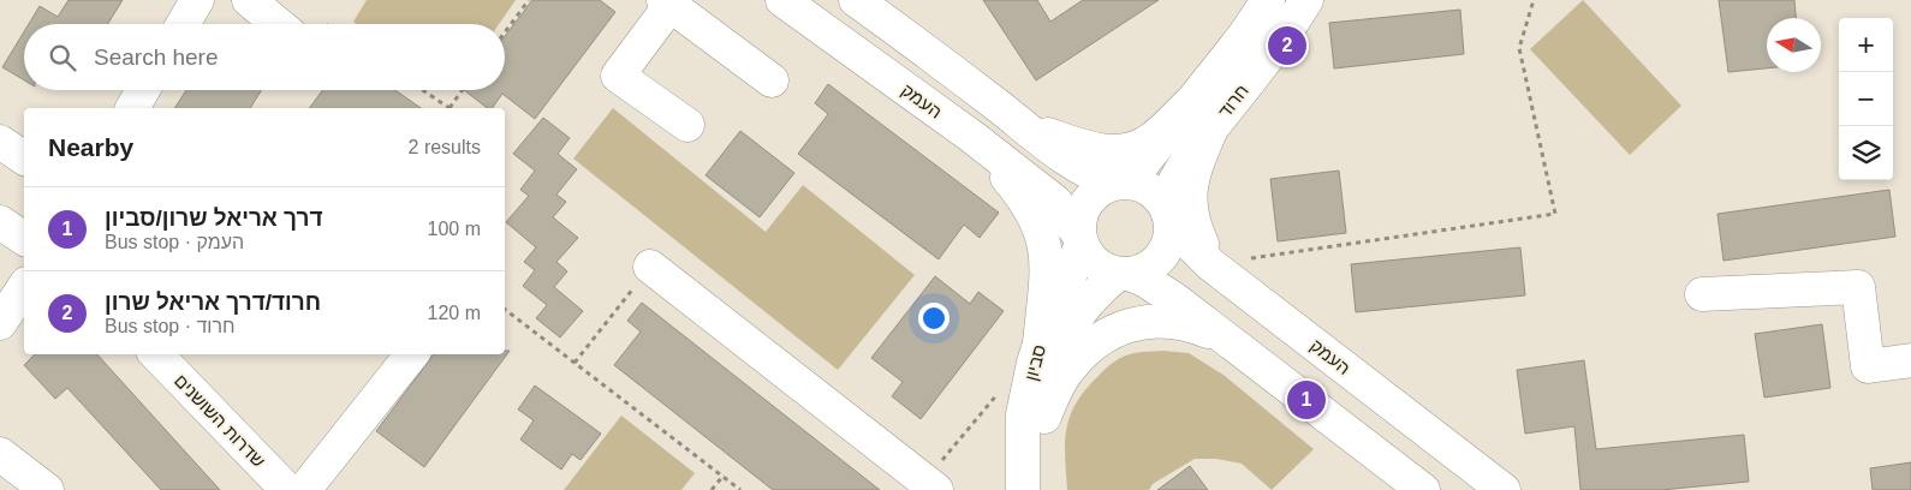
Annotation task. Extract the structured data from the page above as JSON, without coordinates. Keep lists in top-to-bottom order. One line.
{"streets":{"main road":["העמק","חרוד","סביון","שדרות השושנים"]},"crossings":[["העמק","חרוד"],["העמק","סביון"],["חרוד","סביון"]],"north":"left","page":{"map_buttons":["+","−"],"pins":["2","1"],"search":"Search here","heading":["Nearby","2 results"],"list":[{"mark":"1","name":"דרך אריאל שרון/סביון","note":"Bus stop · העמק","value":"100 m"},{"mark":"2","name":"חרוד/דרך אריאל שרון","note":"Bus stop · חרוד","value":"120 m"}]}}
